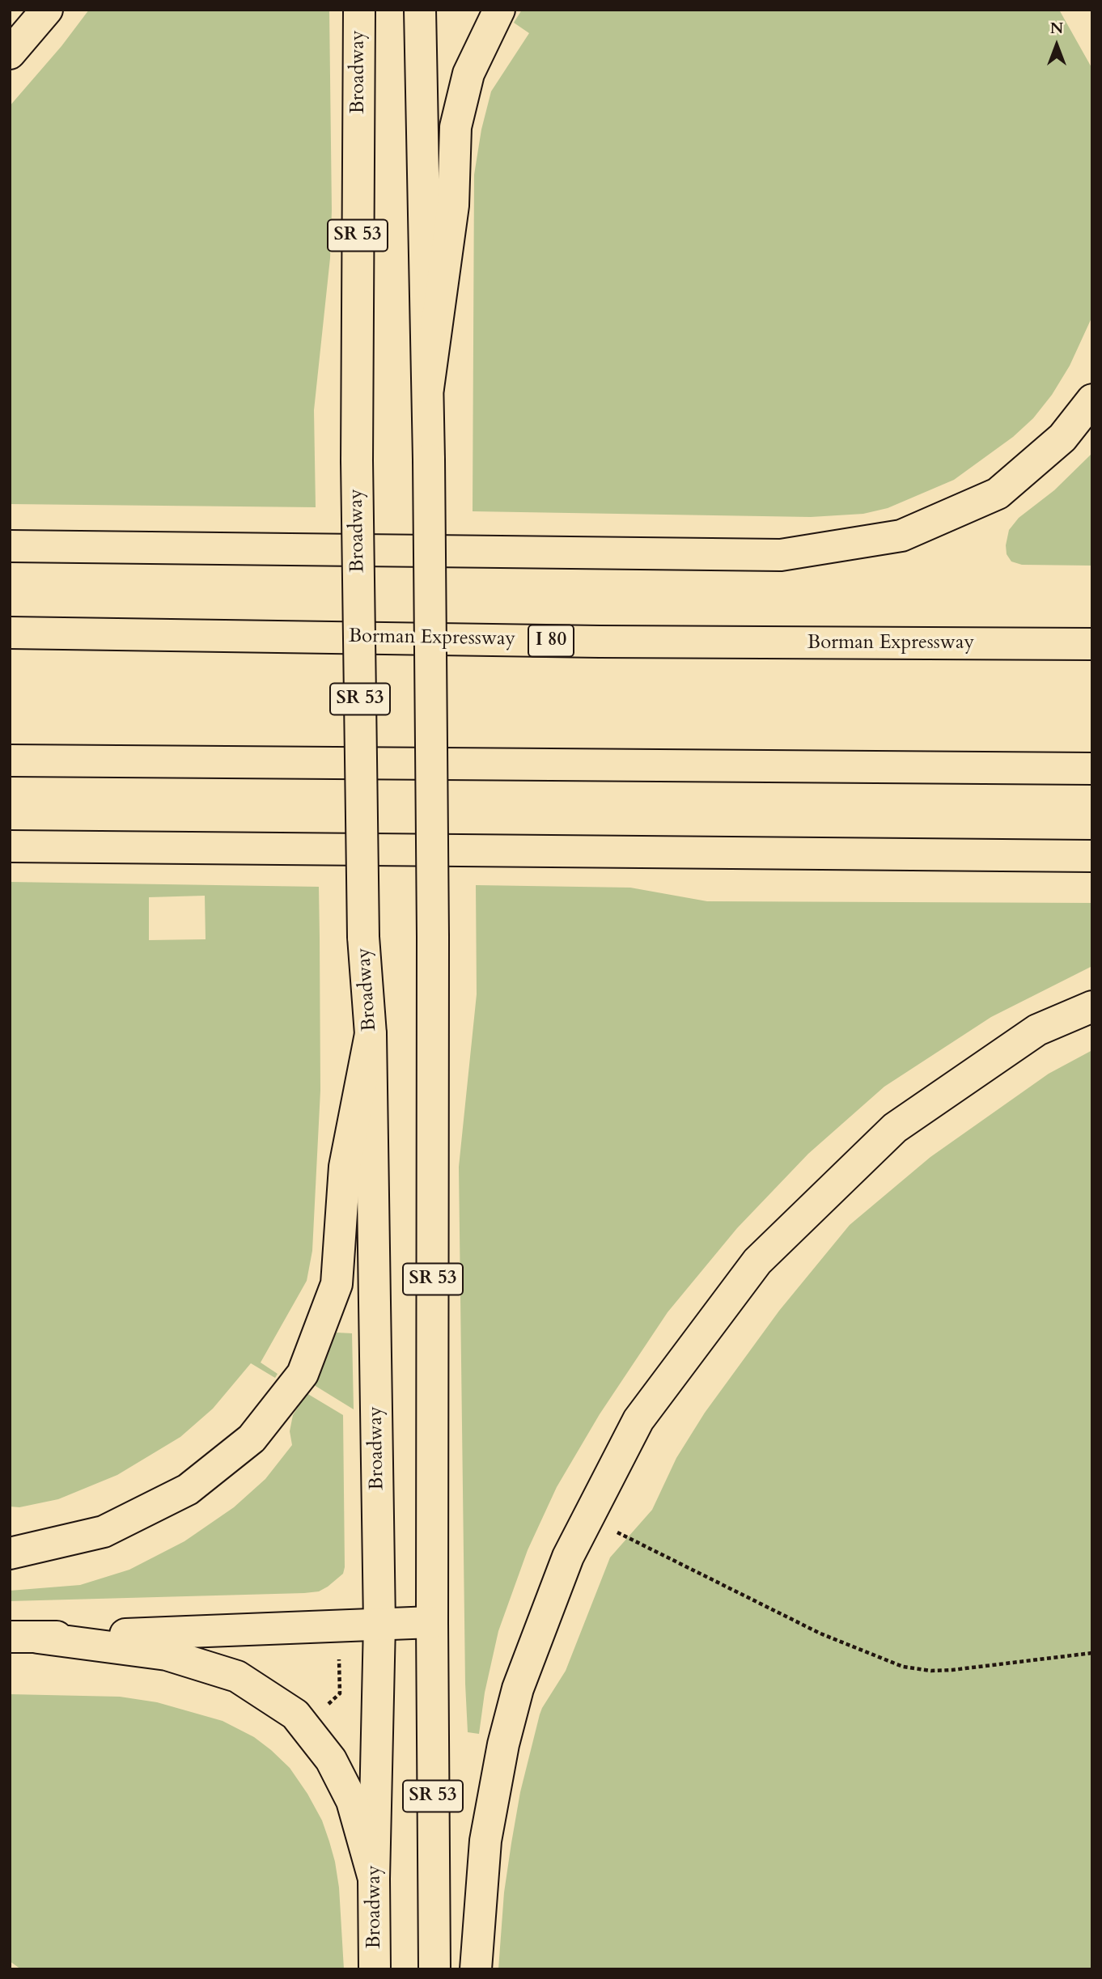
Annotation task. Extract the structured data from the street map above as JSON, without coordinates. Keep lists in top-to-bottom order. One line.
{"streets":{"main road":["Broadway","SR 53","Borman Expressway","I 80"]},"north":"top"}
